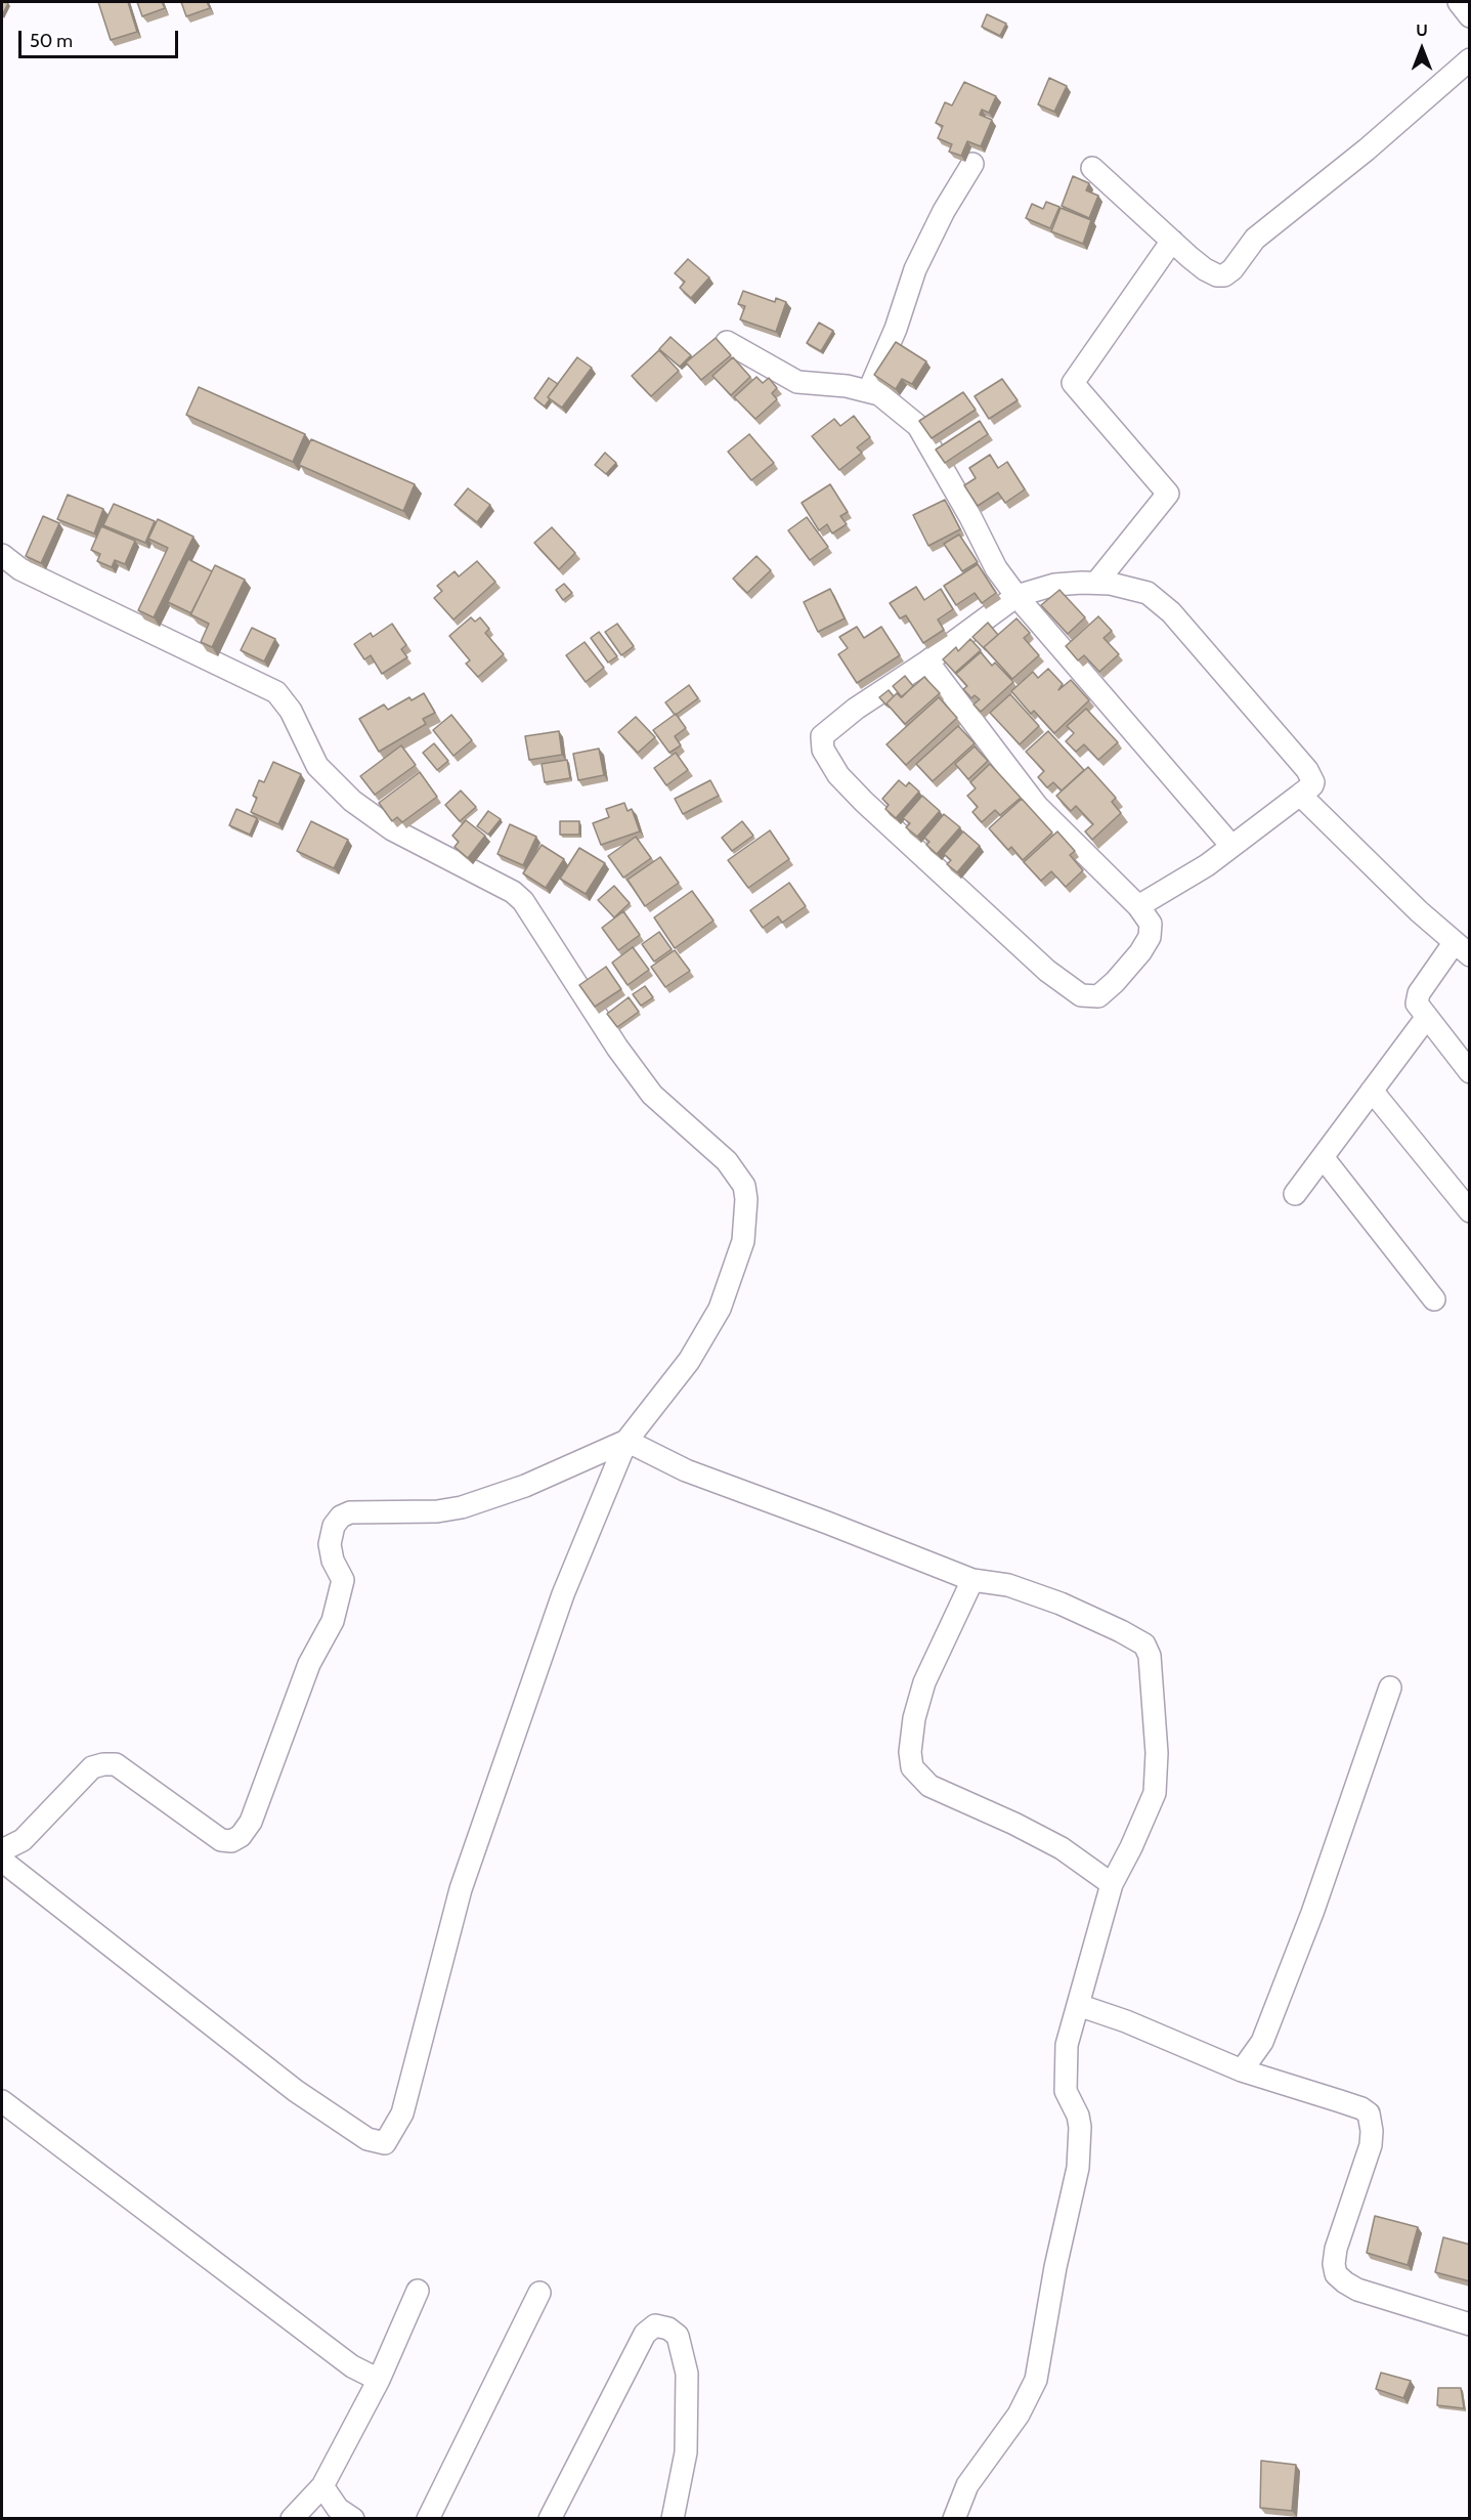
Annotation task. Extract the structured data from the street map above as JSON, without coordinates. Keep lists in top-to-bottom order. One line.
{"scale_bar":"50 m","north":"top"}
